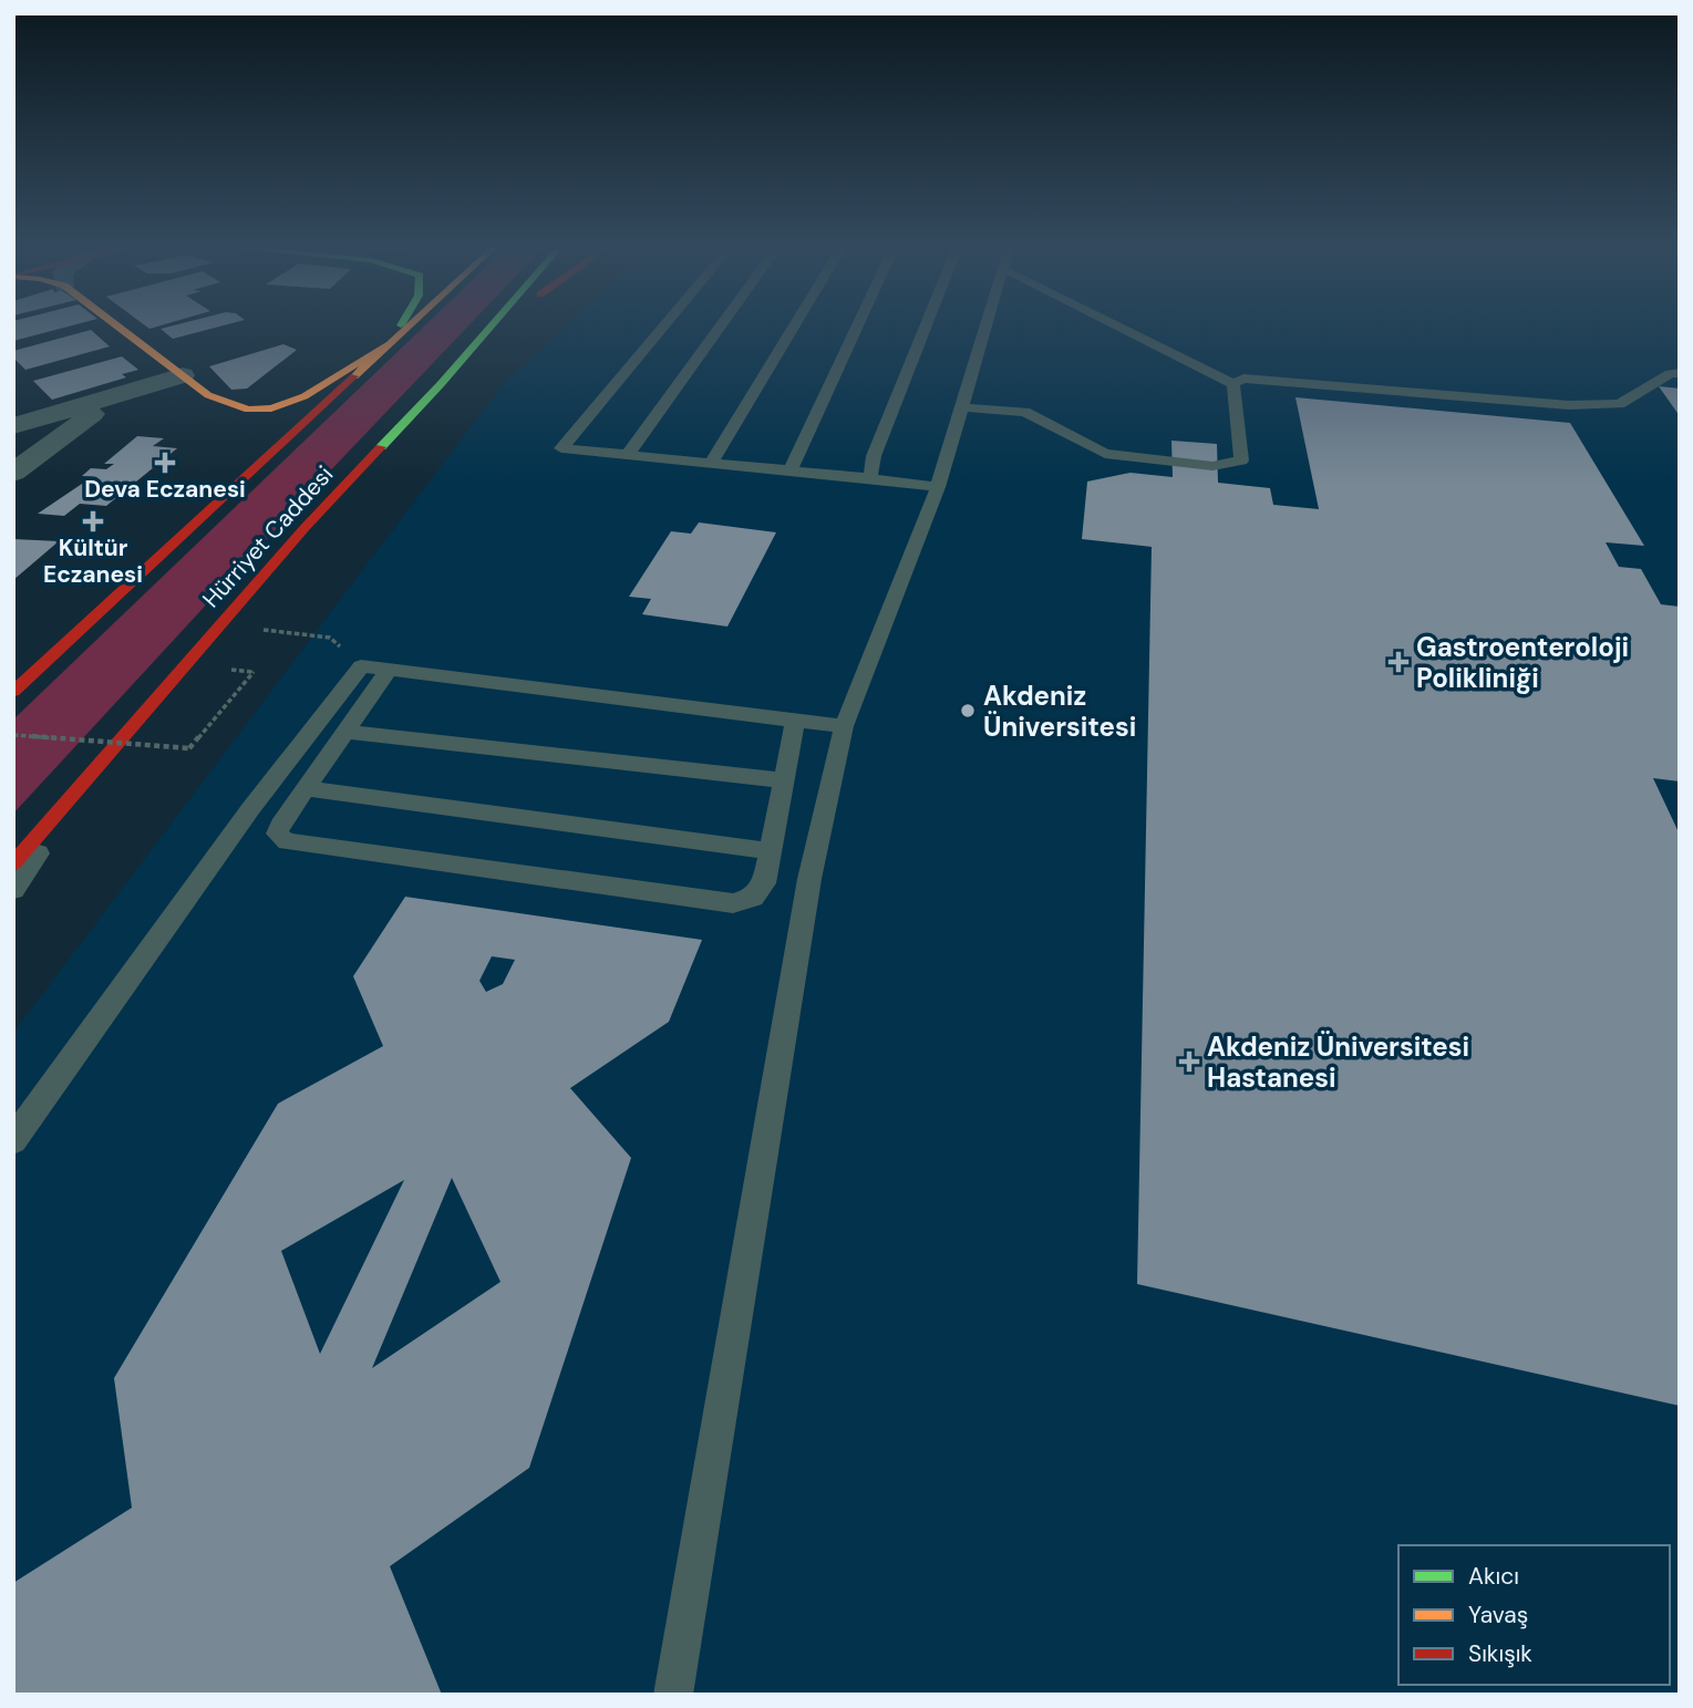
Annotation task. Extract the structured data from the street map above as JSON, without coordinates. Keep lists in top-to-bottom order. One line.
{"streets":{"main road":["Hürriyet Caddesi"]},"places":{"health":["Deva Eczanesi","Kültür Eczanesi","Gastroenteroloji Polikliniği","Akdeniz Üniversitesi Hastanesi"],"other":["Akdeniz Üniversitesi"]},"legend":["Akıcı","Yavaş","Sıkışık"]}
